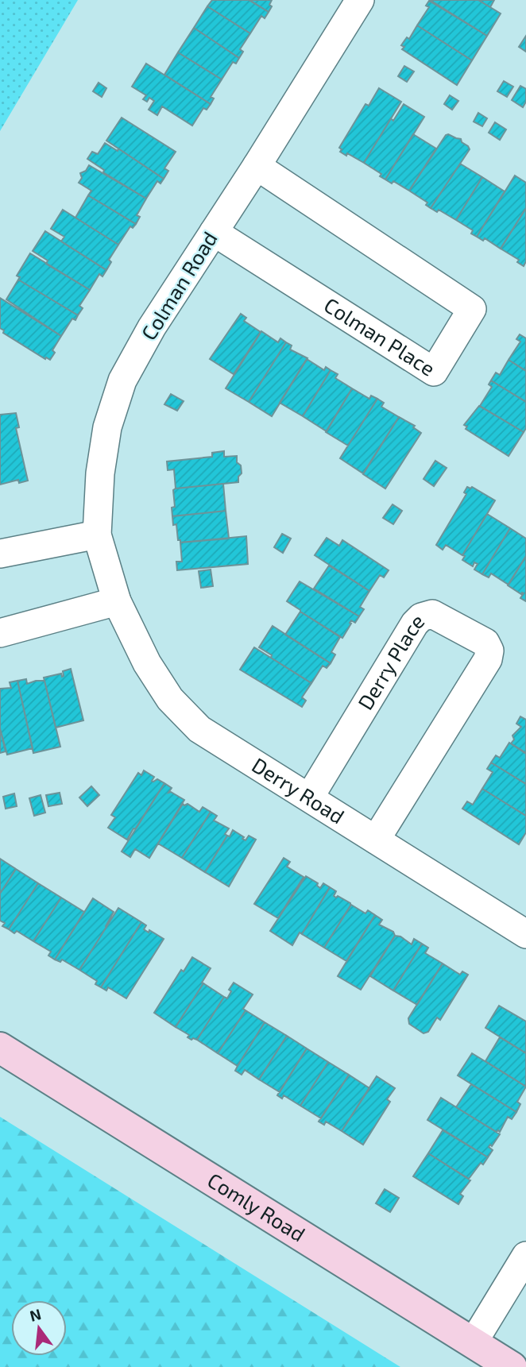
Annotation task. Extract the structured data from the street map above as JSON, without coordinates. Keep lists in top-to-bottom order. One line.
{"streets":{"street":["Colman Road","Colman Place","Derry Place","Derry Road","Comly Road"]},"crossings":[["Colman Road","Colman Place"],["Colman Road","Derry Road"],["Derry Place","Derry Road"]],"north":"top"}
